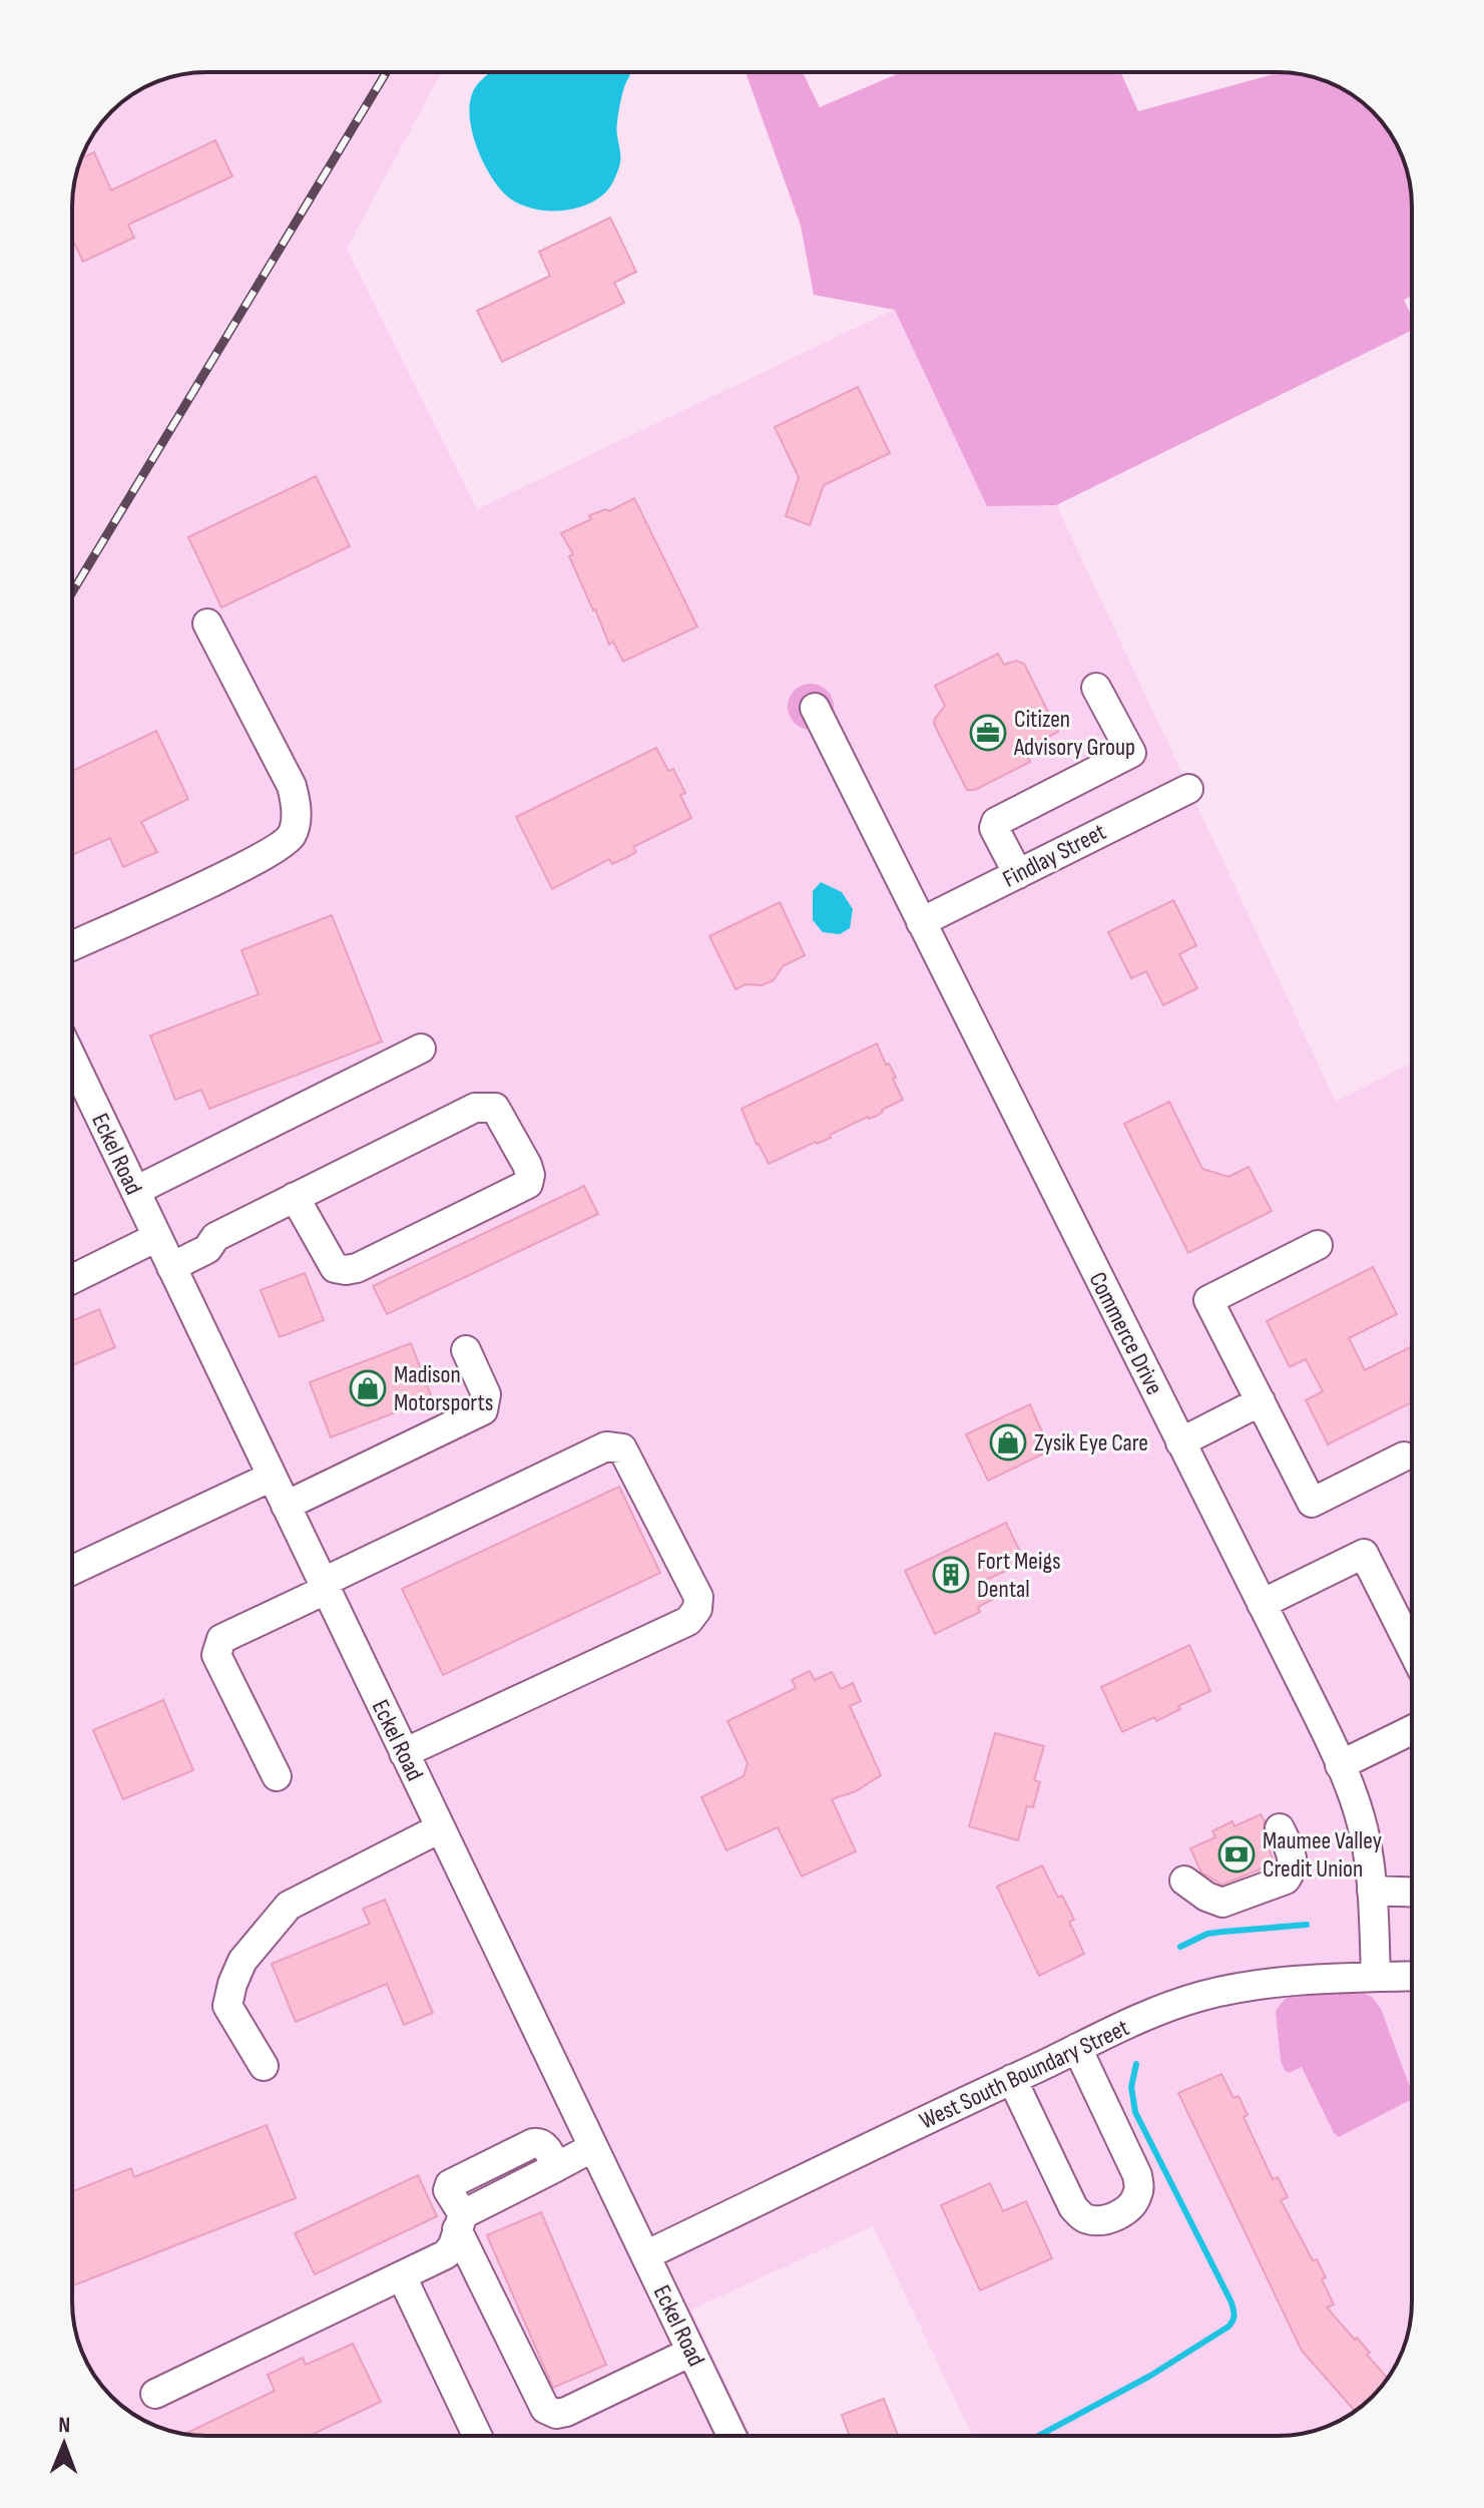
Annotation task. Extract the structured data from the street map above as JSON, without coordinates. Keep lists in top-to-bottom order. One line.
{"streets":{"street":["Findlay Street","Eckel Road","Commerce Drive","West South Boundary Street"]},"crossings":[["Findlay Street","Commerce Drive"],["Eckel Road","West South Boundary Street"],["Commerce Drive","West South Boundary Street"]],"places":{"office":["Citizen Advisory Group"],"shop":["Madison Motorsports","Zysik Eye Care"],"building":["Fort Meigs Dental"],"bank":["Maumee Valley Credit Union"]},"north":"top"}
